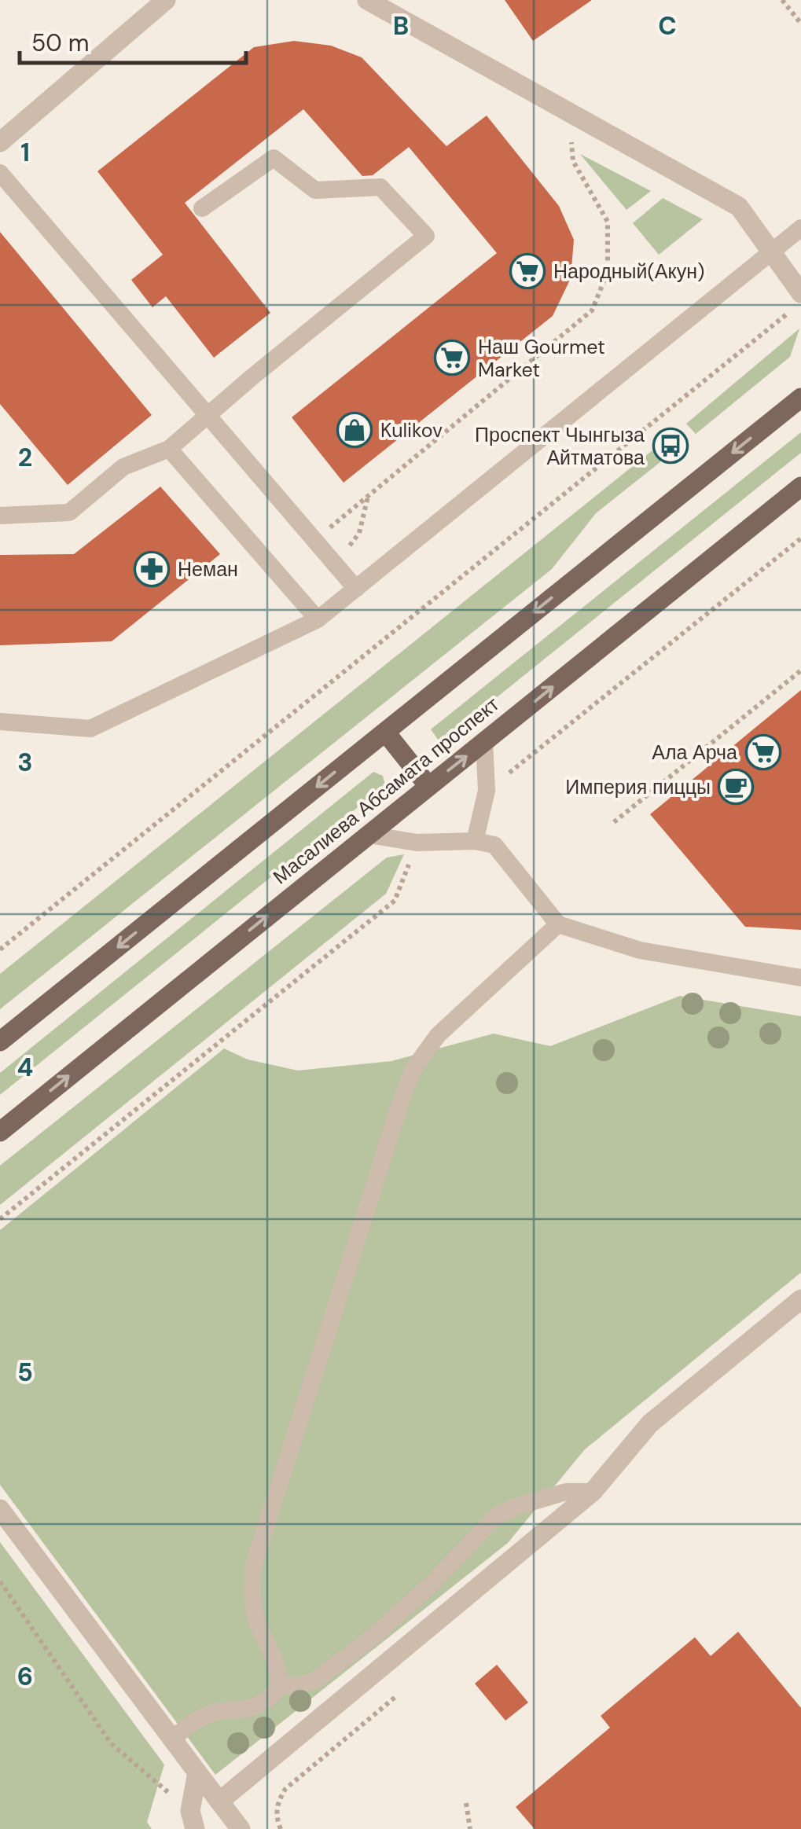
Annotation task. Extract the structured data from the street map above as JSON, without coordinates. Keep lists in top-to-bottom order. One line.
{"streets":{"main road":["Масалиева Абсамата проспект"]},"places":{"supermarket":["Народный(Акун)","Наш Gourmet Market","Ала Арча"],"shop":["Kulikov"],"bus stop":["Проспект Чынгыза Айтматова"],"pharmacy":["Неман"],"cafe":["Империя пиццы"]},"scale_bar":"50 m","grid":{"columns":["B","C"],"rows":["1","2","3","4","5","6"]}}
